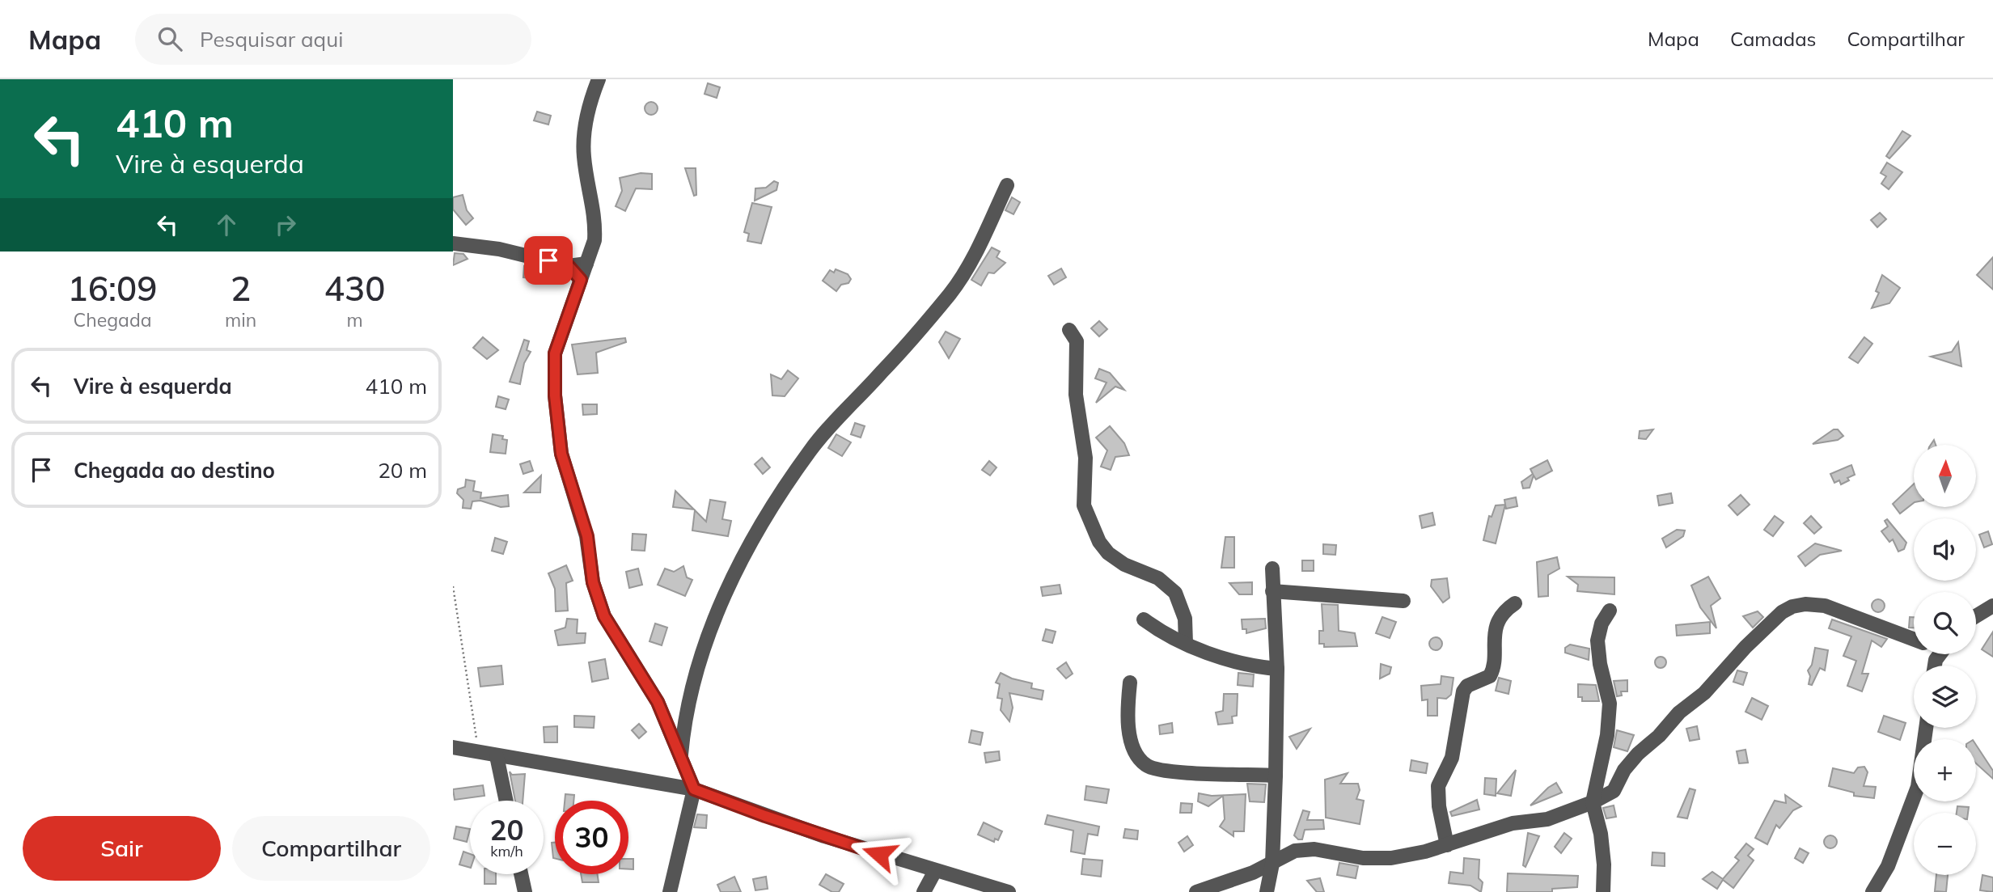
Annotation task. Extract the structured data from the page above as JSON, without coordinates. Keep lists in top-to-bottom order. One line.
{"north":"top","page":{"header":"Mapa","search":"Pesquisar aqui","nav":["Mapa","Camadas","Compartilhar"],"turn":["410 m","Vire à esquerda"],"eta":["16:09","Chegada","2","min","430","m"],"list":[{"name":"Vire à esquerda","value":"410 m"},{"name":"Chegada ao destino","value":"20 m"}],"map_buttons":["+","−"],"speed":"20 km/h","limit":"30","buttons":["Sair","Compartilhar"]}}
